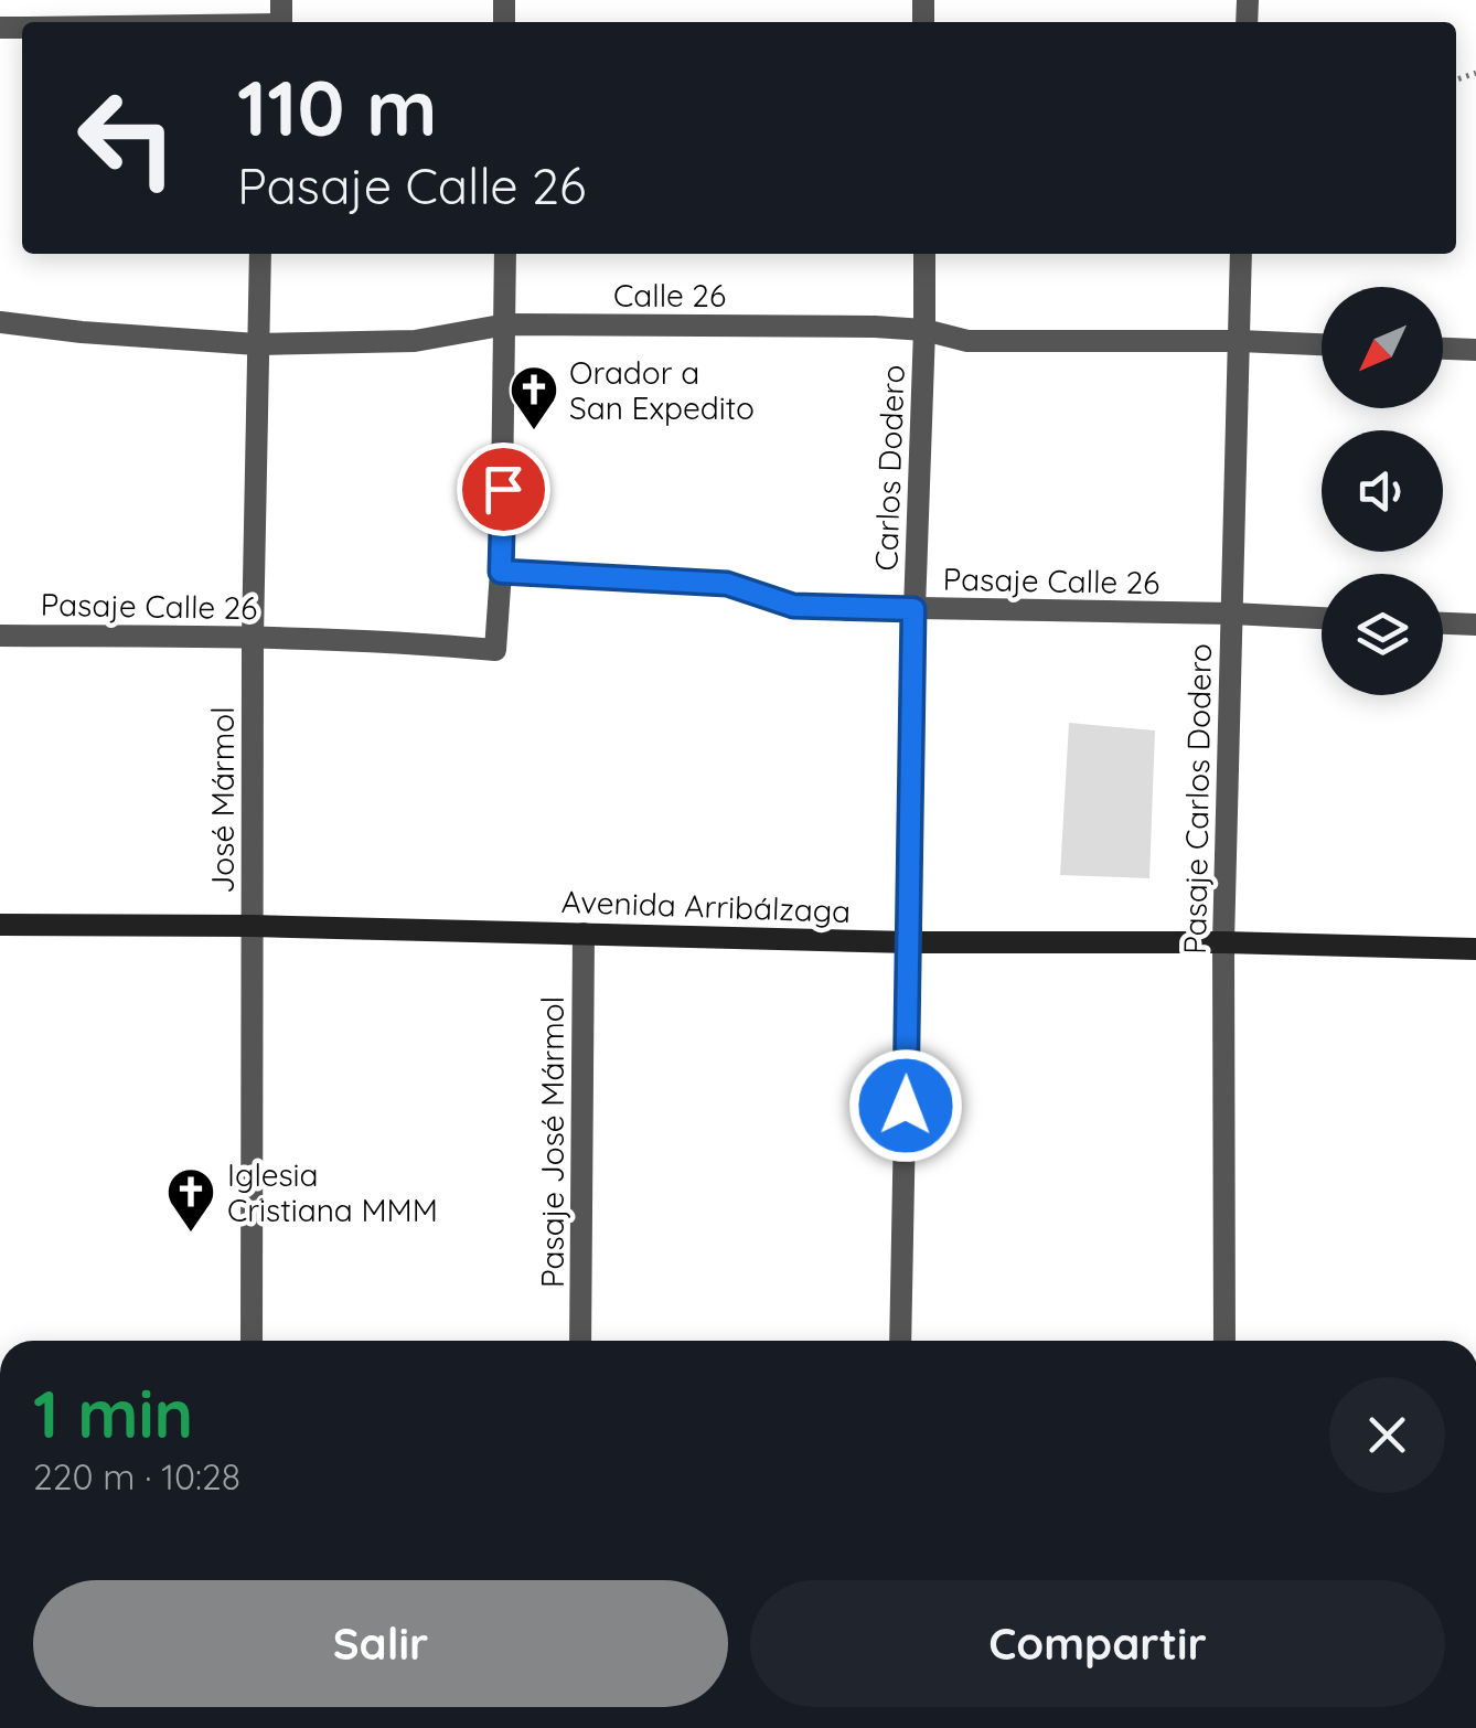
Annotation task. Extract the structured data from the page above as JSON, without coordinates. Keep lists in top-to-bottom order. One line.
{"streets":{"main road":["Avenida Arribálzaga"],"street":["Calle 26","Carlos Dodero","Pasaje Calle 26","Pasaje Carlos Dodero","José Mármol","Pasaje José Mármol"]},"crossings":[["Calle 26","Carlos Dodero"],["Calle 26","Pasaje Carlos Dodero"],["Calle 26","José Mármol"],["Carlos Dodero","Pasaje Calle 26"],["Carlos Dodero","Avenida Arribálzaga"],["Pasaje Calle 26","Pasaje Carlos Dodero"],["Pasaje Calle 26","José Mármol"],["Pasaje Carlos Dodero","Avenida Arribálzaga"],["José Mármol","Avenida Arribálzaga"],["Avenida Arribálzaga","Pasaje José Mármol"]],"places":{"church":["Orador a San Expedito","Iglesia Cristiana MMM"]},"north":"bottom left","page":{"turn":["110 m","Pasaje Calle 26"],"heading":["1 min","220 m · 10:28"],"buttons":["Salir","Compartir"]}}
